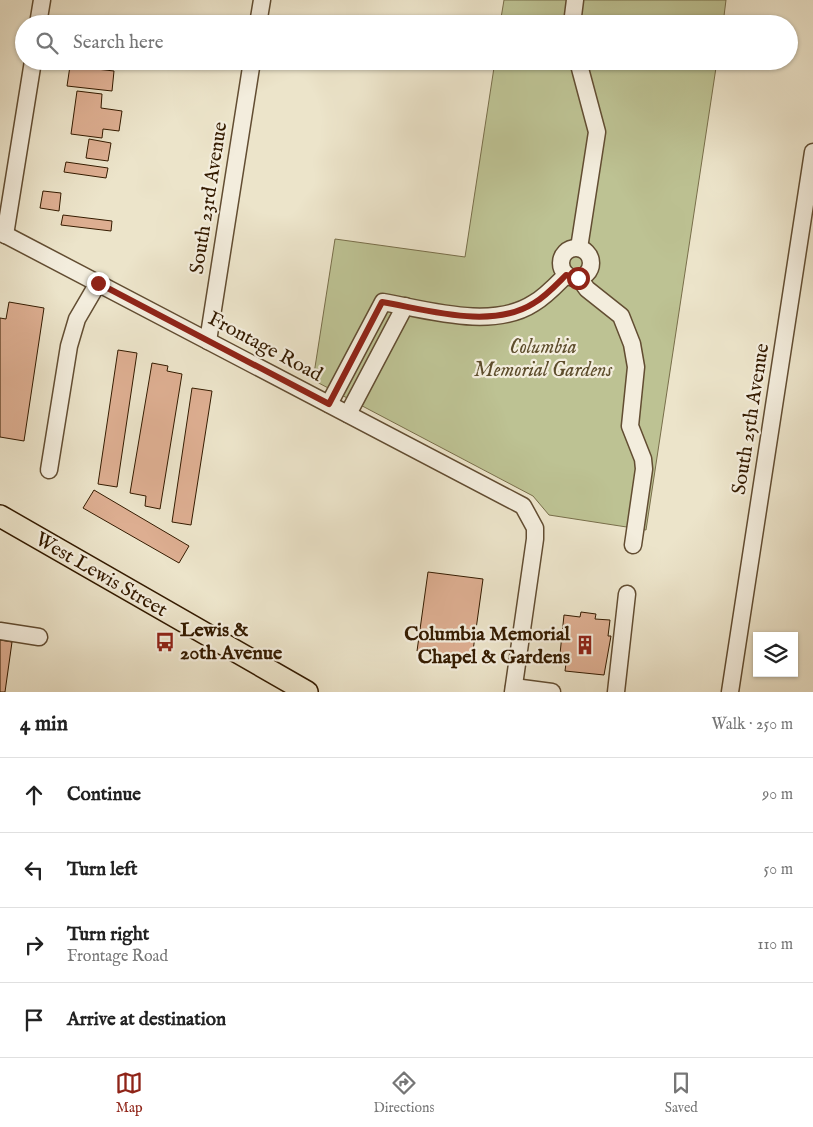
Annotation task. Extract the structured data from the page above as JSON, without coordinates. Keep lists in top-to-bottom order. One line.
{"streets":{"main road":["West Lewis Street"],"street":["South 23rd Avenue","Frontage Road","South 25th Avenue"]},"crossings":[["South 23rd Avenue","Frontage Road"]],"parks":["Columbia Memorial Gardens"],"places":{"bus stop":["Lewis & 20th Avenue"],"building":["Columbia Memorial Chapel & Gardens"]},"page":{"search":"Search here","heading":["4 min","Walk · 250 m"],"list":[["Continue","90 m"],["Turn left","50 m"],["Turn right","Frontage Road","110 m"],"Arrive at destination"],"nav":["Map","Directions","Saved"]}}
